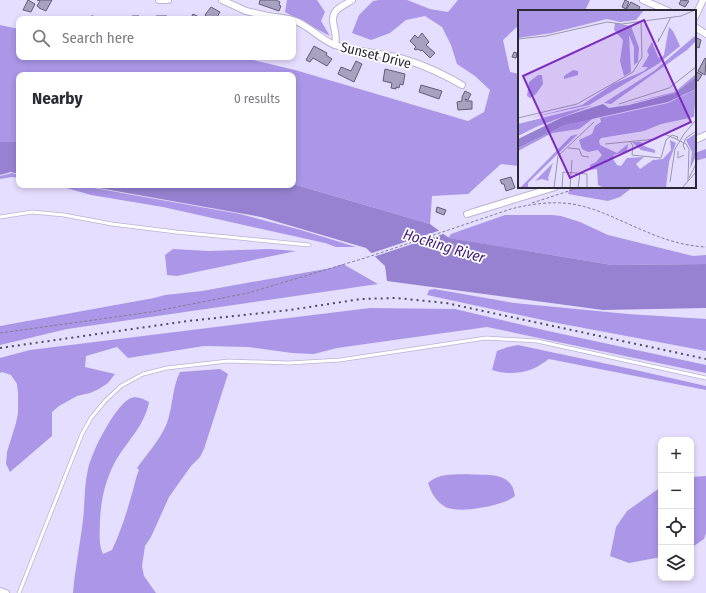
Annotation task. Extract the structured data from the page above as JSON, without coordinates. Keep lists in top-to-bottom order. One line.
{"streets":{"street":["Sunset Drive"]},"water":["Hocking River"],"page":{"search":"Search here","heading":["Nearby","0 results"],"map_buttons":["+","−"]}}
